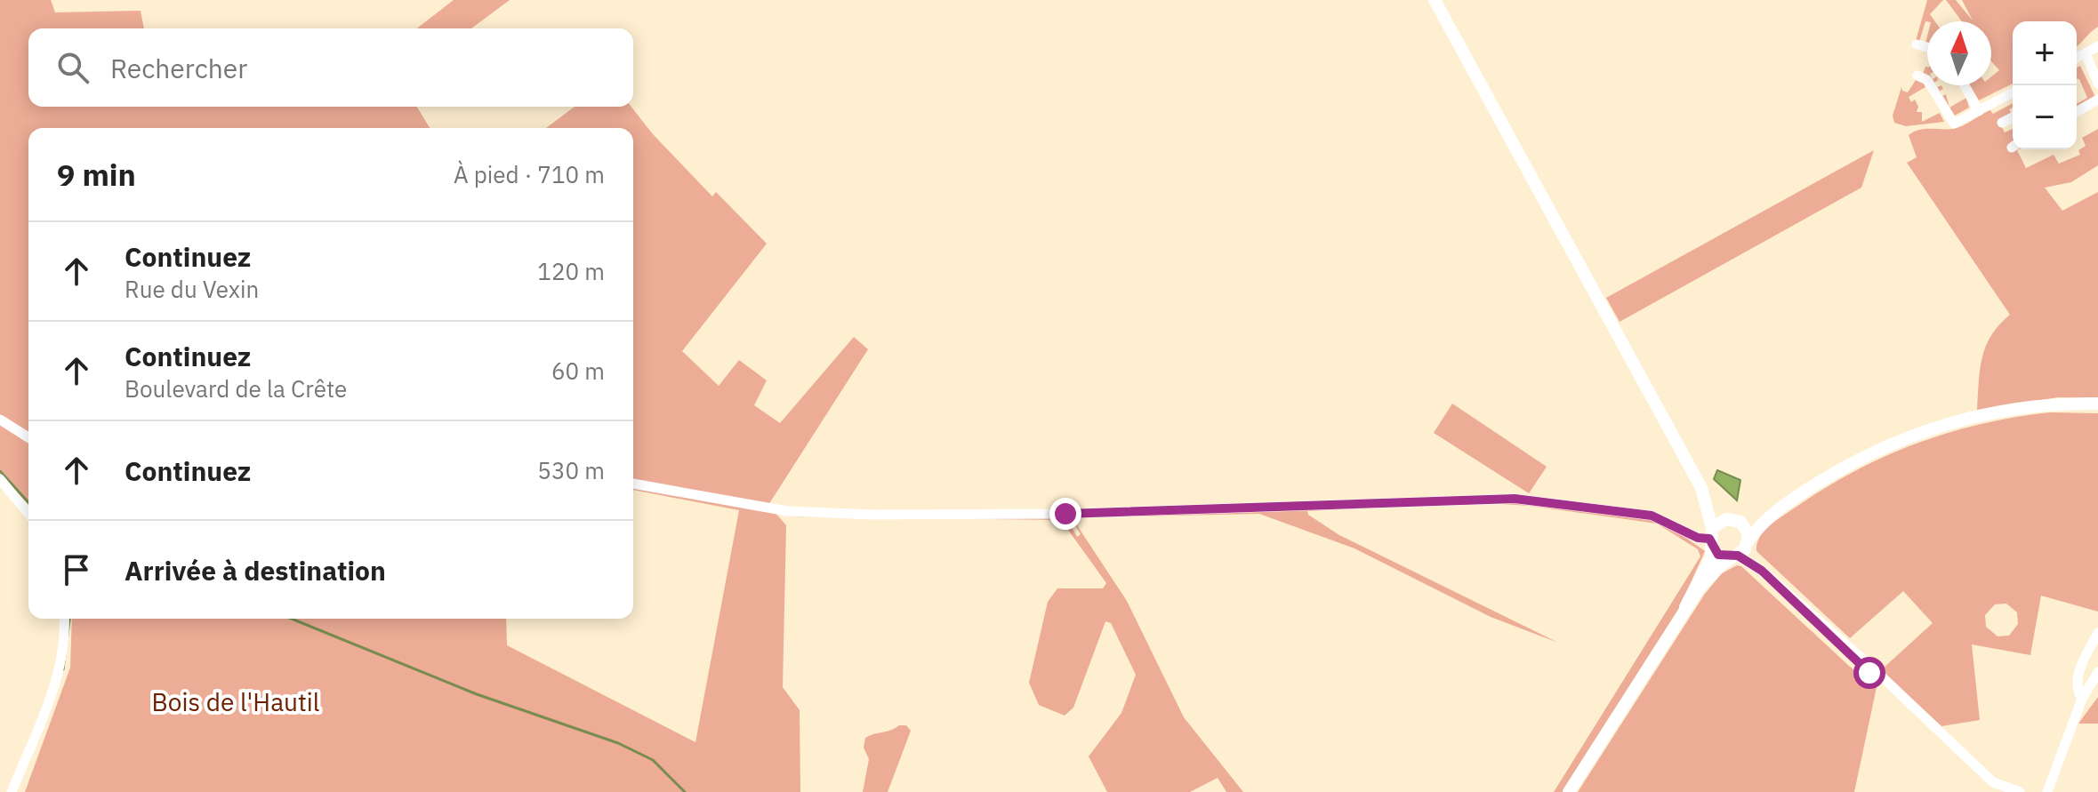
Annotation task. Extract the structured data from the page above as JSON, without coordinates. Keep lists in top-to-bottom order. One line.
{"parks":["Bois de l'Hautil"],"north":"top","page":{"map_buttons":["+","−"],"search":"Rechercher","heading":["9 min","À pied · 710 m"],"list":[["Continuez","Rue du Vexin","120 m"],["Continuez","Boulevard de la Crête","60 m"],["Continuez","530 m"],"Arrivée à destination"]}}
